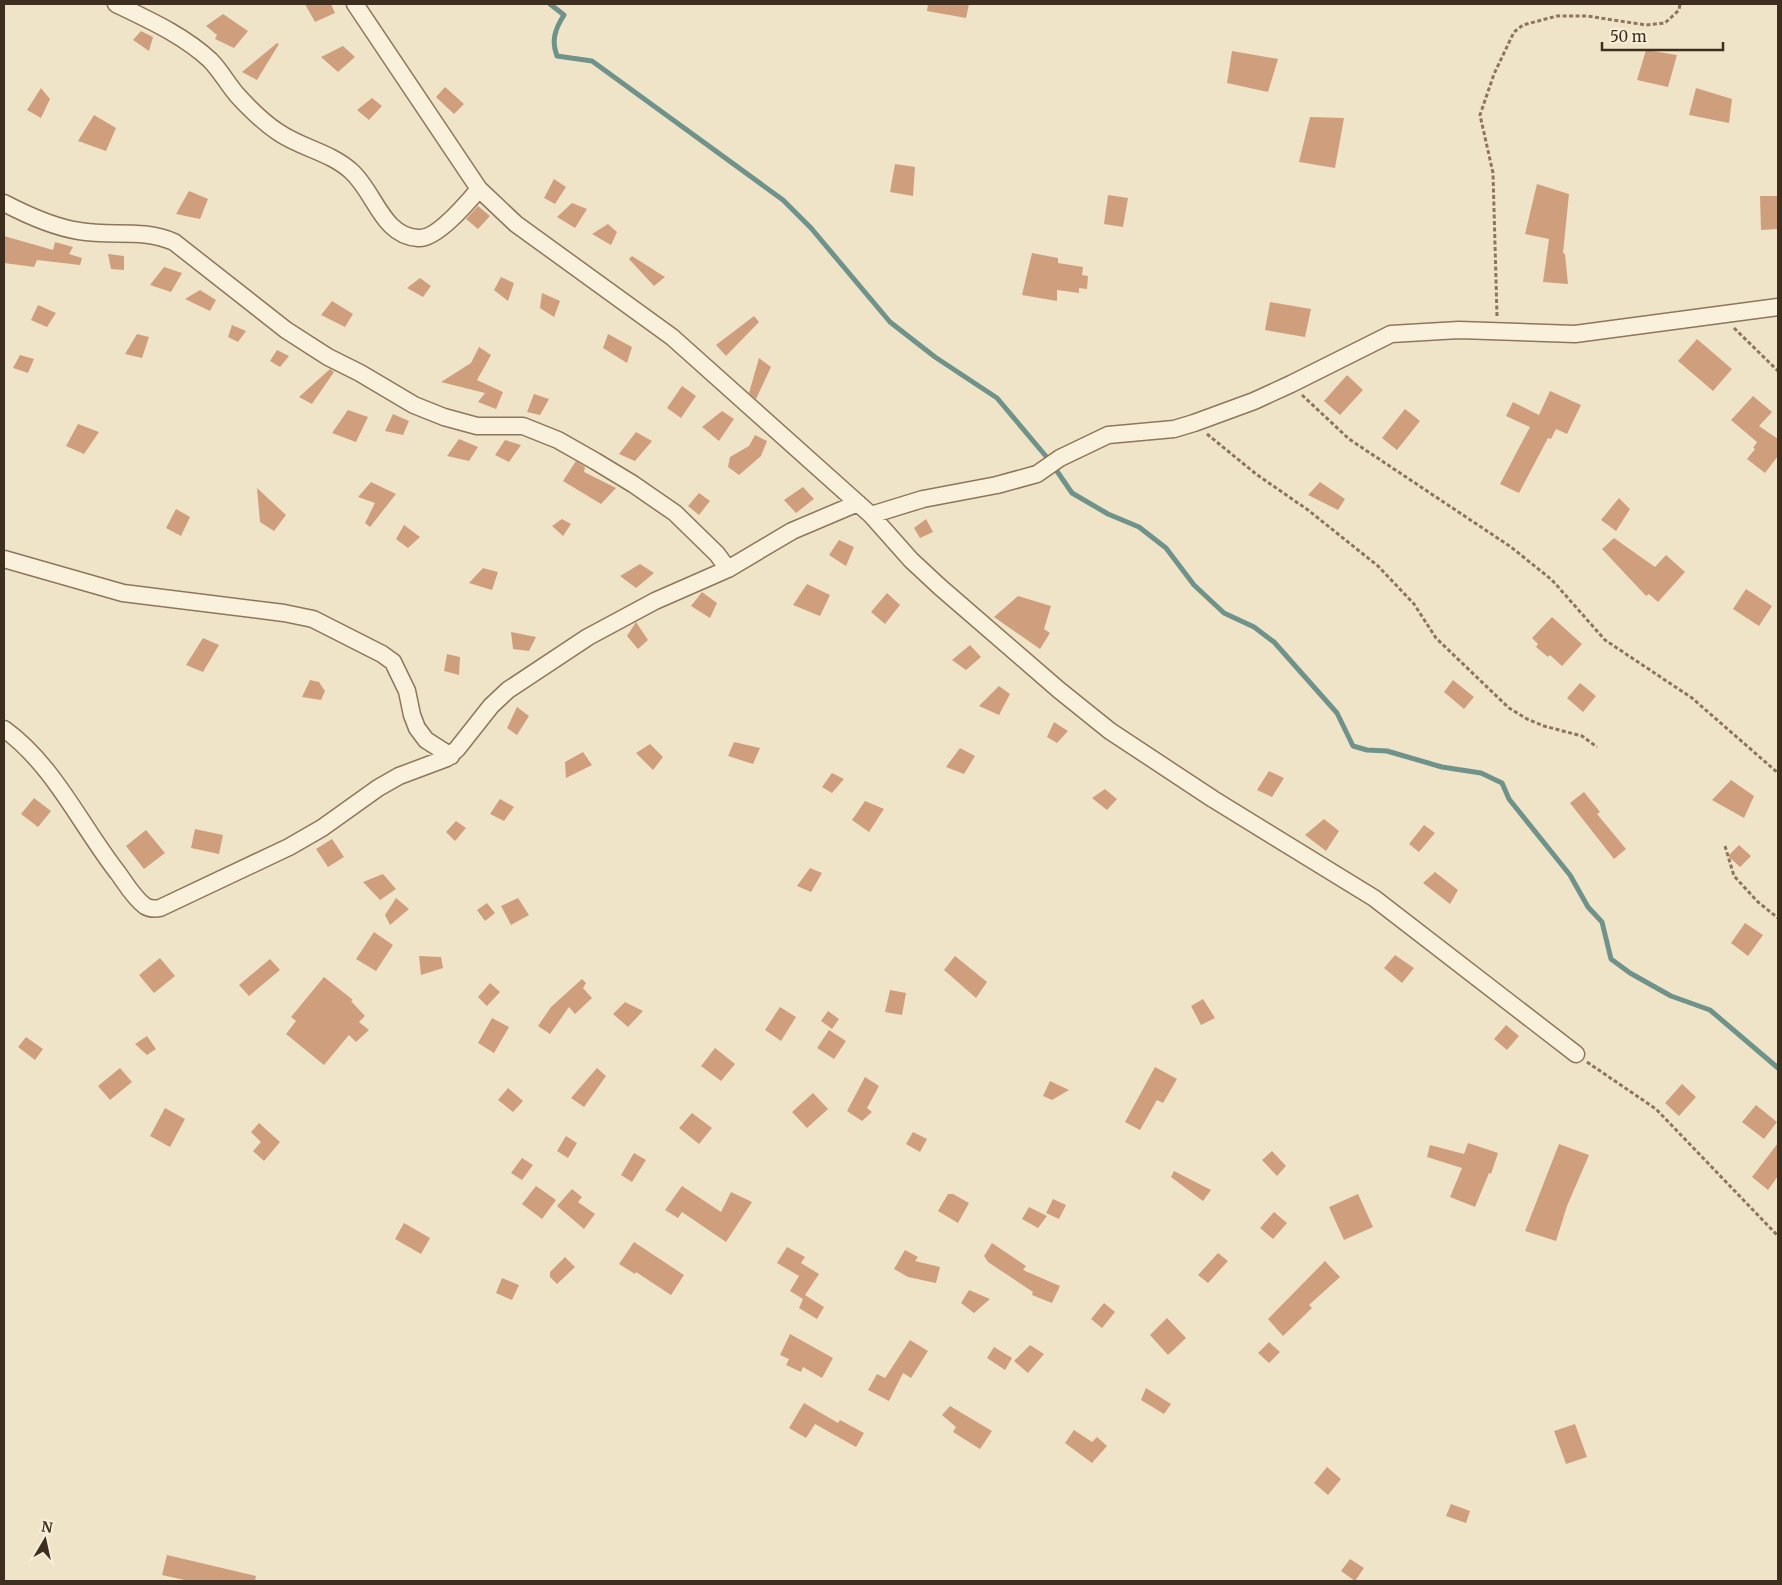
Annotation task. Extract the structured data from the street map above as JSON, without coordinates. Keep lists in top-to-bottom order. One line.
{"scale_bar":"50 m","north":"top"}
